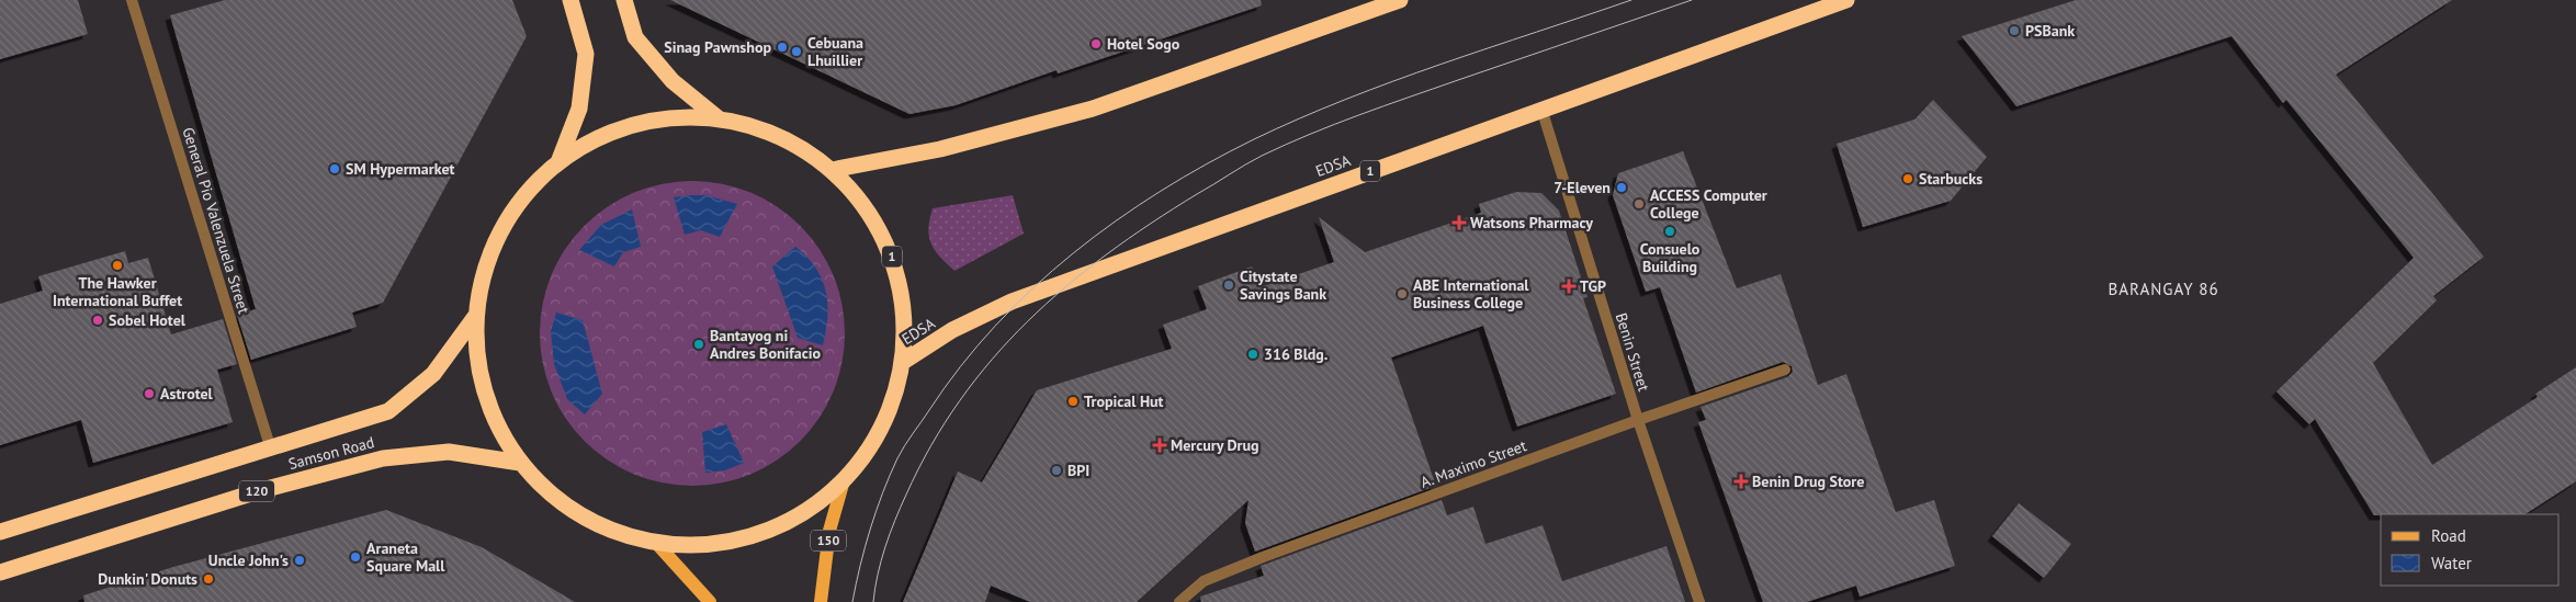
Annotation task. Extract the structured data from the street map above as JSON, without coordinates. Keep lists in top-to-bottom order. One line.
{"streets":{"highway":["EDSA","1","Samson Road","120"],"main road":["150"],"street":["General Pio Valenzuela Street","Benin Street","A. Maximo Street"]},"crossings":[["EDSA","1"],["EDSA","Benin Street"],["1","Samson Road"],["1","150"],["General Pio Valenzuela Street","Samson Road"],["Benin Street","A. Maximo Street"]],"districts":["BARANGAY 86"],"places":{"other":["PSBank","Hotel Sogo","Sinag Pawnshop","Cebuana Lhuillier","SM Hypermarket","Starbucks","7-Eleven","ACCESS Computer College","Consuelo Building","The Hawker International Buffet","Citystate Savings Bank","ABE International Business College","Sobel Hotel","Bantayog ni Andres Bonifacio","316 Bldg.","Astrotel","Tropical Hut","BPI","Araneta Square Mall","Uncle John's","Dunkin' Donuts"],"health":["Watsons Pharmacy","TGP","Mercury Drug","Benin Drug Store"]},"legend":["Road","Water"]}
